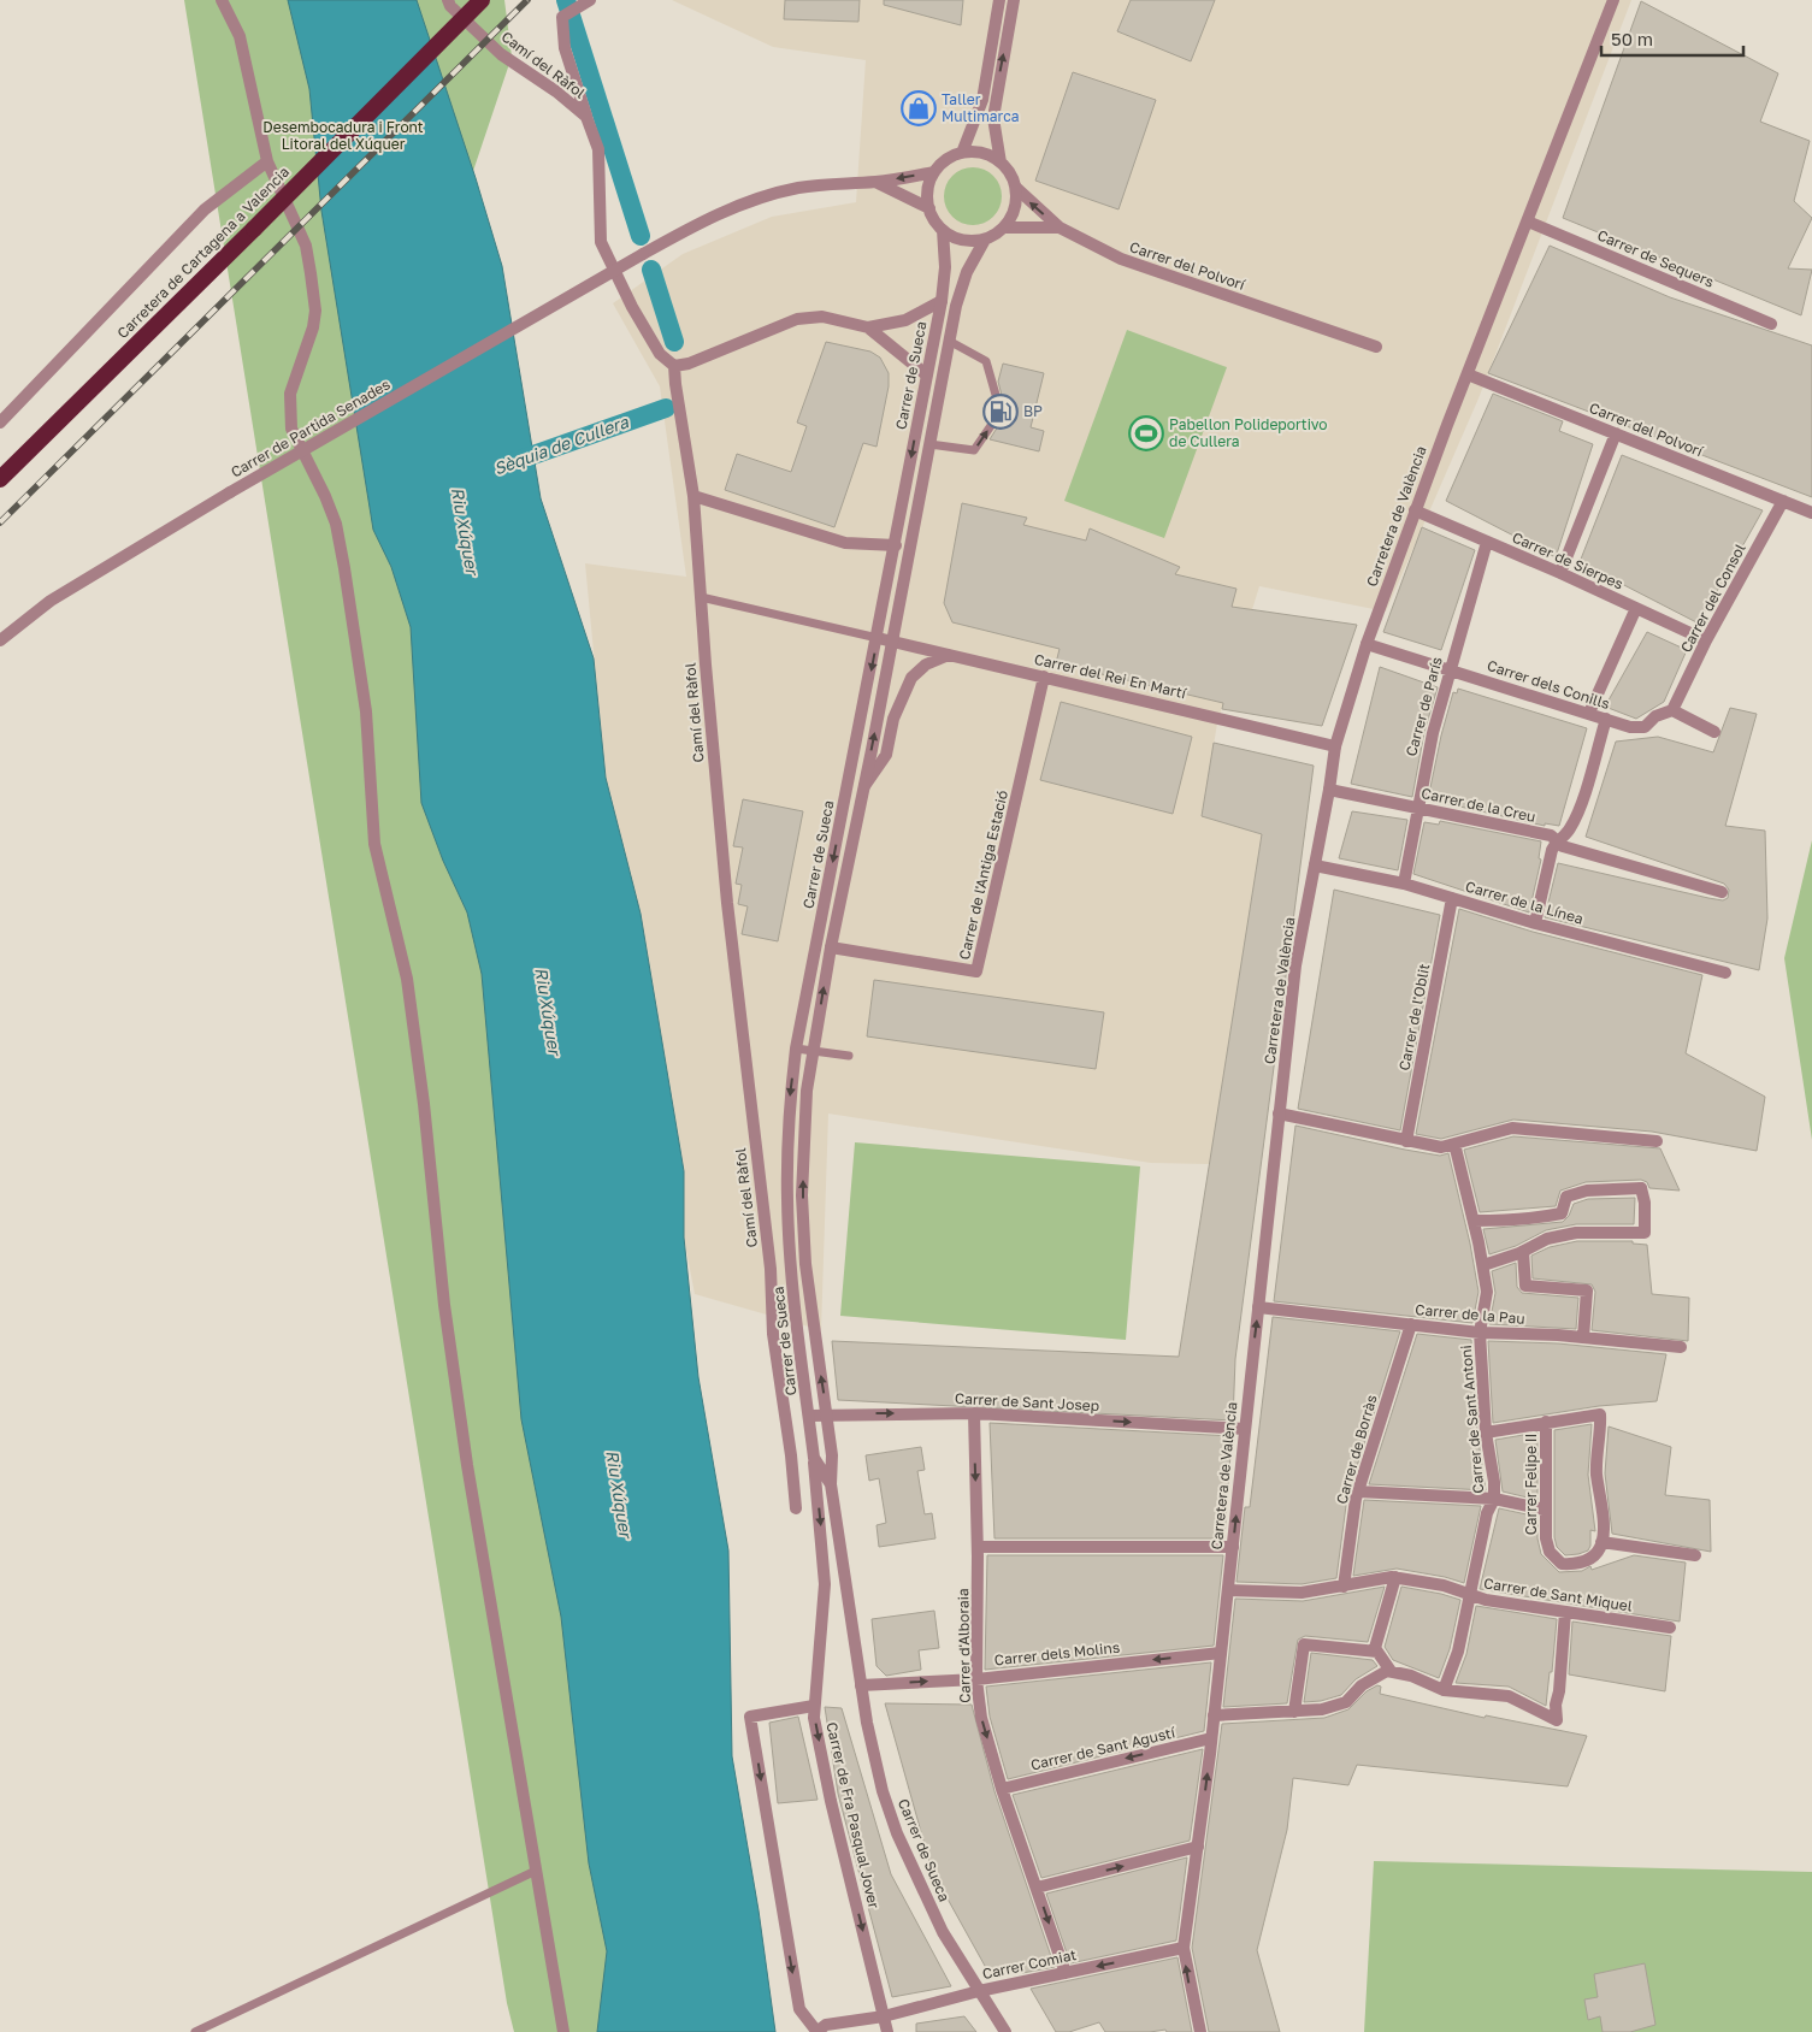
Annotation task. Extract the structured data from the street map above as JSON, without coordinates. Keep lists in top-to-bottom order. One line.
{"streets":{"highway":["Carretera de Cartagena a Valencia"],"street":["Camí del Ràfol","Carrer de Sequers","Carrer del Polvorí","Carrer de Sueca","Carrer de Partida Senades","Carretera de València","Carrer de Sierpes","Carrer del Consol","Carrer del Rei En Martí","Carrer dels Conills","Carrer de París","Carrer de la Creu","Carrer de l'Antiga Estació","Carrer de la Línea","Carrer de l'Oblit","Carrer de la Pau","Carrer de Sant Josep","Carrer de Sant Antoni","Carrer de Borràs","Carrer Felipe II","Carrer de Sant Miquel","Carrer d'Alboraia","Carrer dels Molins","Carrer de Sant Agustí","Carrer de Fra Pasqual Jover","Carrer Comiat"]},"crossings":[["Carrer de Sequers","Carretera de València"],["Carrer del Polvorí","Carrer de Sueca"],["Carrer del Polvorí","Carrer de Partida Senades"],["Carrer del Polvorí","Carretera de València"],["Carrer del Polvorí","Carrer del Consol"],["Carrer de Sueca","Carrer de Partida Senades"],["Carrer de Sueca","Carrer del Rei En Martí"],["Carrer de Sueca","Carrer de l'Antiga Estació"],["Carrer de Sueca","Carrer de Sant Josep"],["Carrer de Sueca","Carrer dels Molins"],["Carrer de Sueca","Carrer de Fra Pasqual Jover"],["Carrer de Sueca","Carrer Comiat"],["Carretera de València","Carrer de Sierpes"],["Carretera de València","Carrer del Rei En Martí"],["Carretera de València","Carrer dels Conills"],["Carretera de València","Carrer de la Creu"],["Carretera de València","Carrer de la Línea"],["Carretera de València","Carrer de la Pau"],["Carretera de València","Carrer de Sant Josep"],["Carretera de València","Carrer de Sant Miquel"],["Carretera de València","Carrer dels Molins"],["Carretera de València","Carrer de Sant Agustí"],["Carretera de València","Carrer Comiat"],["Carrer de Sierpes","Carrer del Consol"],["Carrer de Sierpes","Carrer de París"],["Carrer del Consol","Carrer dels Conills"],["Carrer del Rei En Martí","Carrer de l'Antiga Estació"],["Carrer dels Conills","Carrer de París"],["Carrer de París","Carrer de la Creu"],["Carrer de París","Carrer de la Línea"],["Carrer de la Línea","Carrer de l'Oblit"],["Carrer de la Pau","Carrer de Sant Antoni"],["Carrer de la Pau","Carrer de Borràs"],["Carrer de Sant Josep","Carrer d'Alboraia"],["Carrer de Sant Antoni","Carrer de Sant Miquel"],["Carrer de Borràs","Carrer de Sant Miquel"],["Carrer d'Alboraia","Carrer dels Molins"],["Carrer d'Alboraia","Carrer de Sant Agustí"],["Carrer d'Alboraia","Carrer Comiat"],["Carrer de Fra Pasqual Jover","Carrer Comiat"]],"one_way":["Carrer de Sant Josep","Carrer d'Alboraia","Carrer de Fra Pasqual Jover"],"water":["Sèquia de Cullera","Riu Xúquer"],"parks":["Desembocadura i Front Litoral del Xúquer"],"places":{"shop":["Taller Multimarca"],"fuel station":["BP"],"sports":["Pabellon Polideportivo de Cullera"]},"scale_bar":"50 m"}
